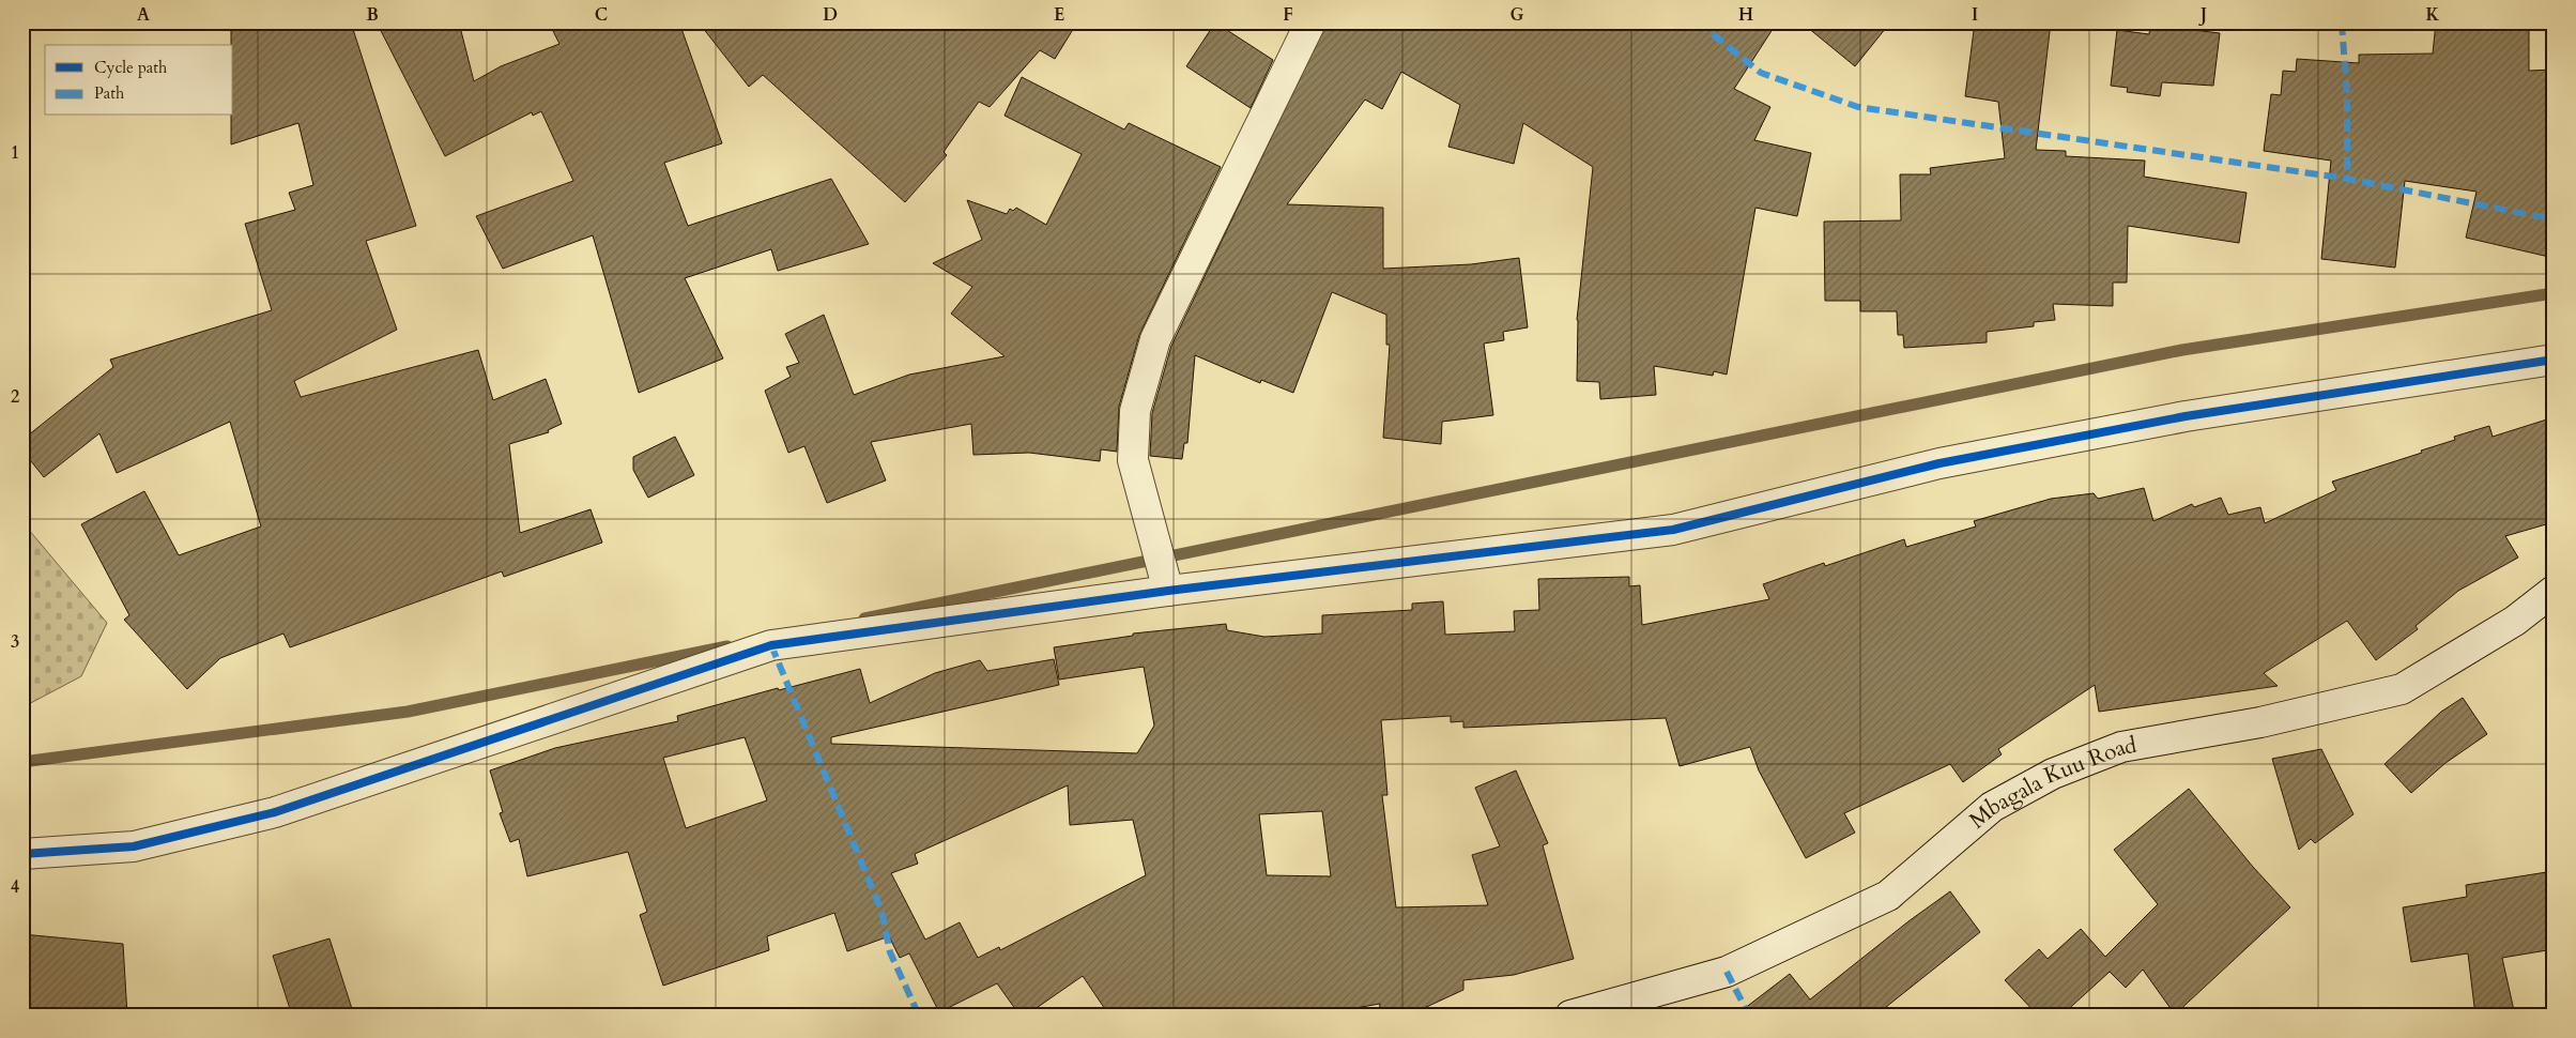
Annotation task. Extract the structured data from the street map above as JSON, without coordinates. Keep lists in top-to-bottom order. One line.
{"streets":{"street":["Mbagala Kuu Road"]},"legend":["Cycle path","Path"],"grid":{"columns":["A","B","C","D","E","F","G","H","I","J","K"],"rows":["1","2","3","4"]}}
